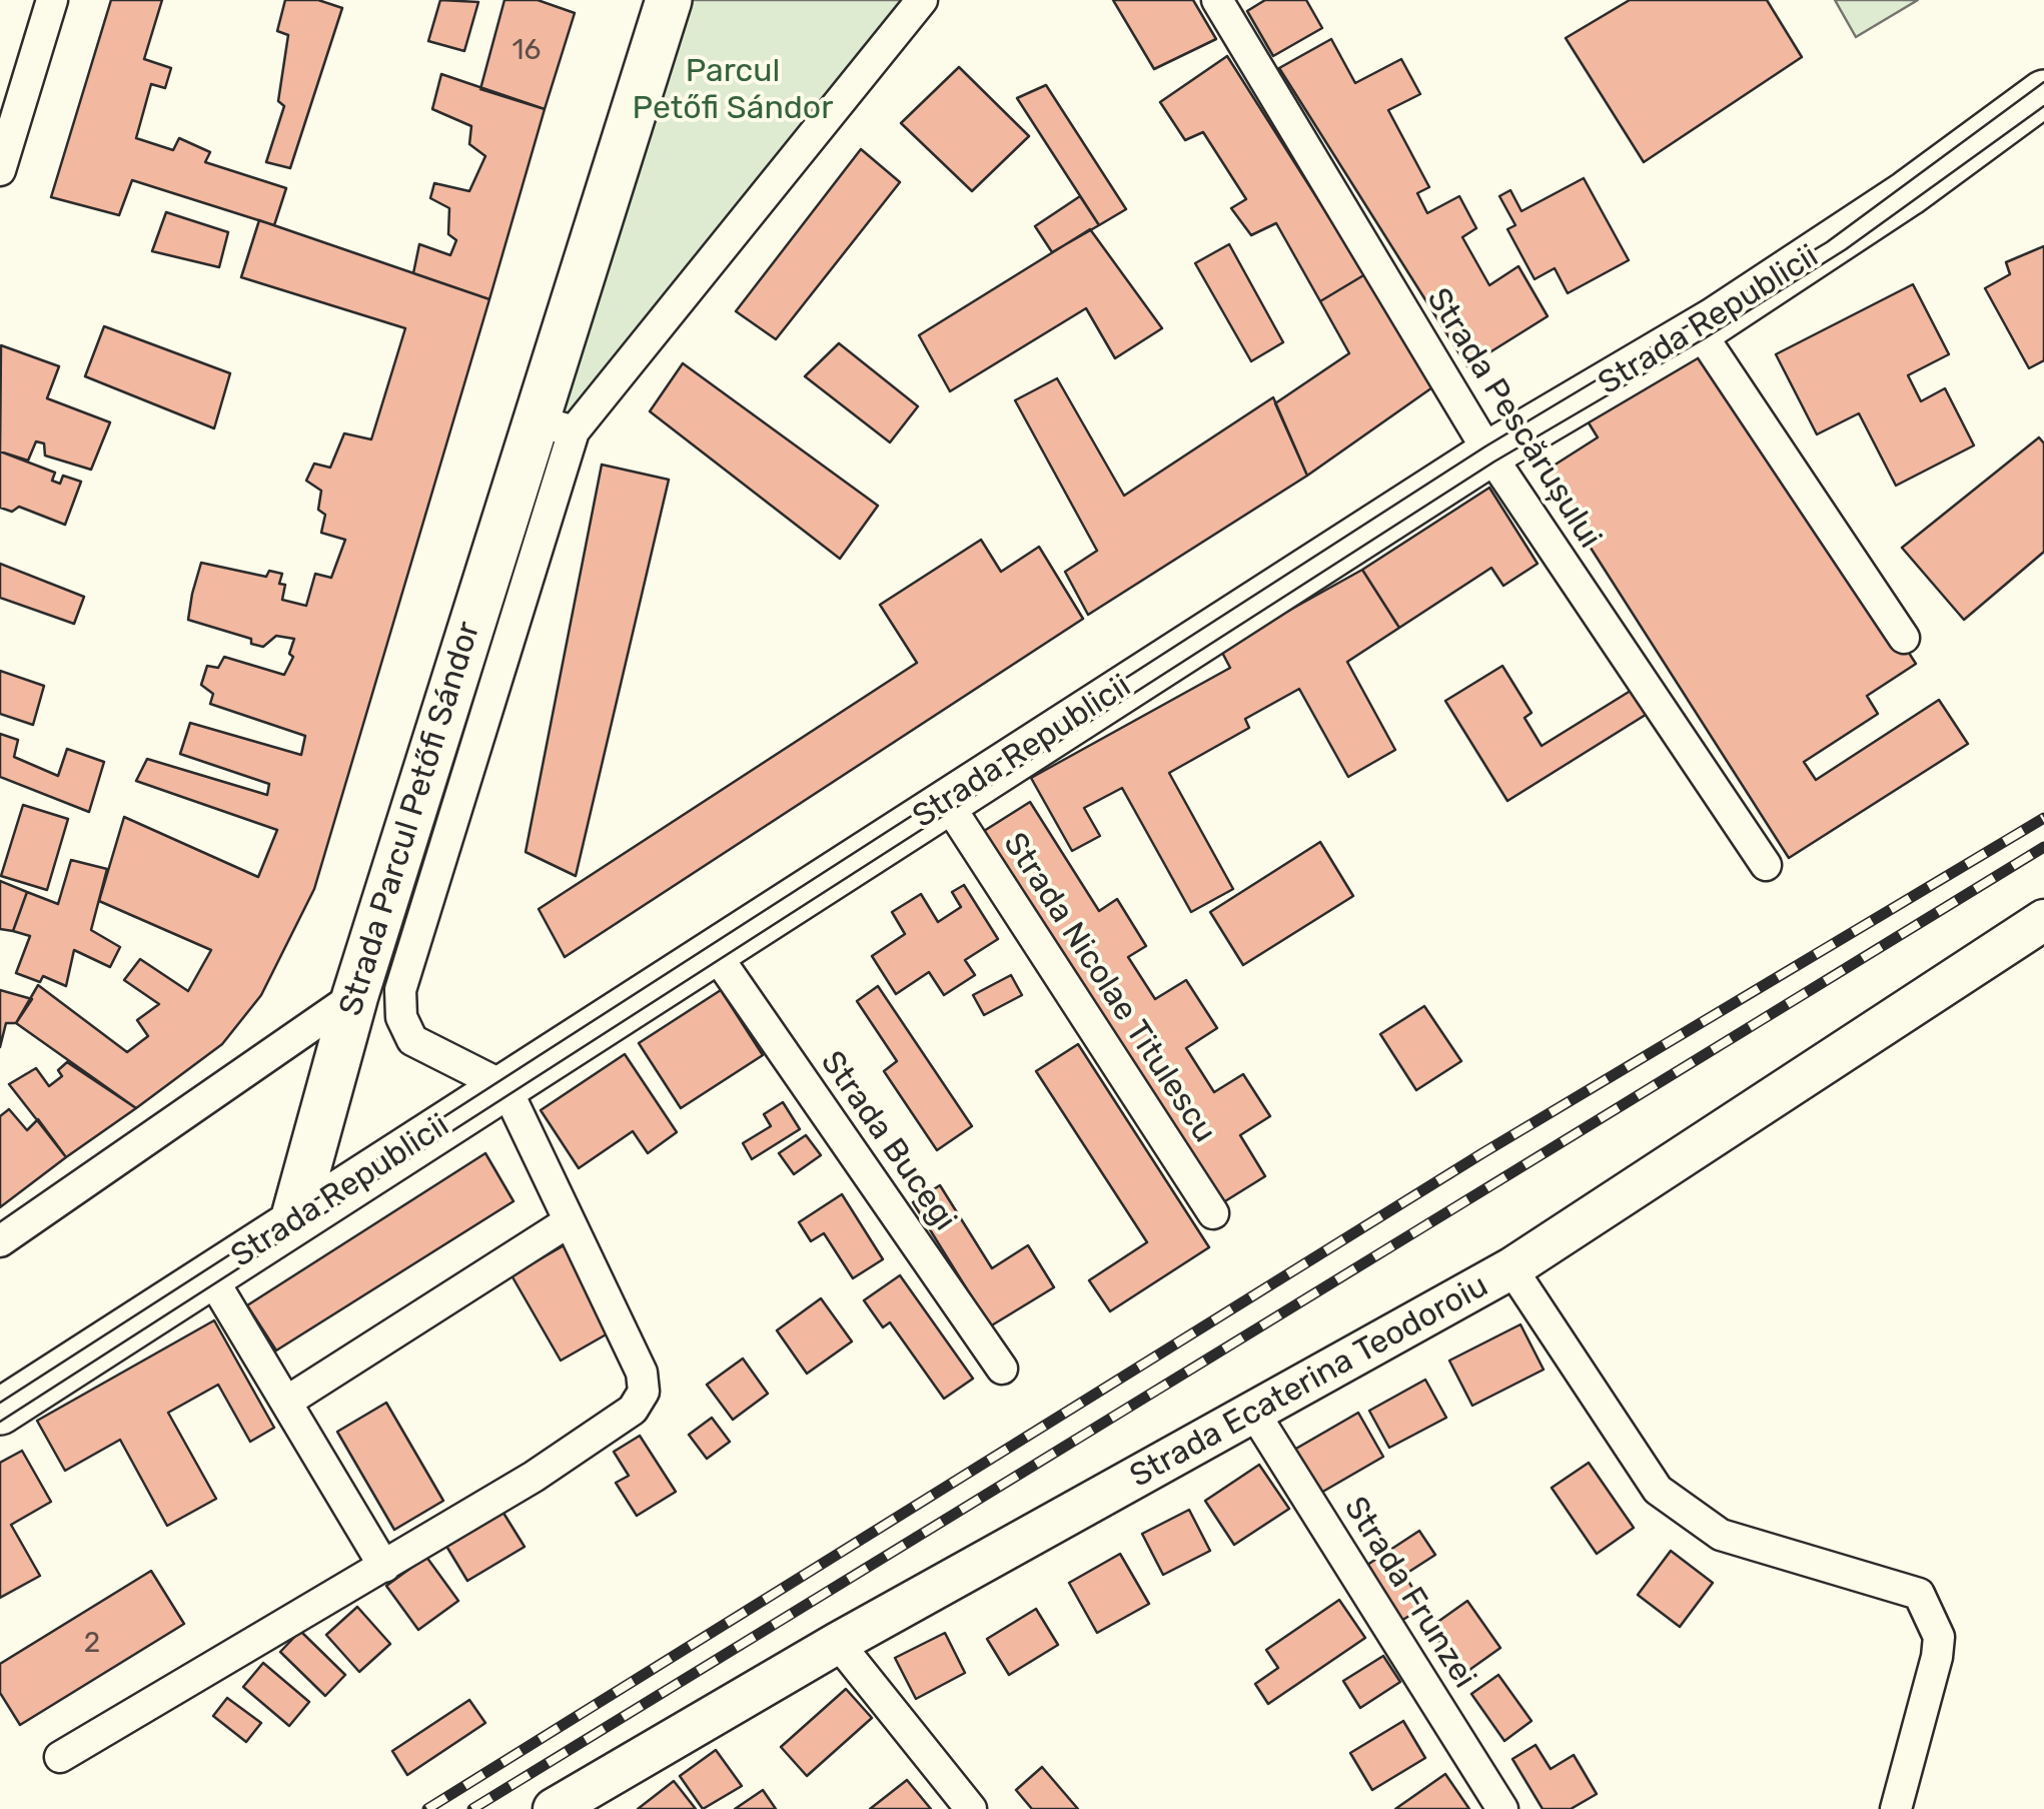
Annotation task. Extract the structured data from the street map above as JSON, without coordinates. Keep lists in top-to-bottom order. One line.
{"streets":{"main road":["Strada Republicii","Strada Parcul Petőfi Sándor","Strada Ecaterina Teodoroiu"],"street":["Strada Pescărușului","Strada Nicolae Titulescu","Strada Bucegi","Strada Frunzei"]},"crossings":[["Strada Republicii","Strada Pescărușului"],["Strada Republicii","Strada Parcul Petőfi Sándor"],["Strada Republicii","Strada Nicolae Titulescu"],["Strada Republicii","Strada Bucegi"],["Strada Ecaterina Teodoroiu","Strada Frunzei"]],"parks":["Parcul Petőfi Sándor"],"house_numbers":["16","2"]}
